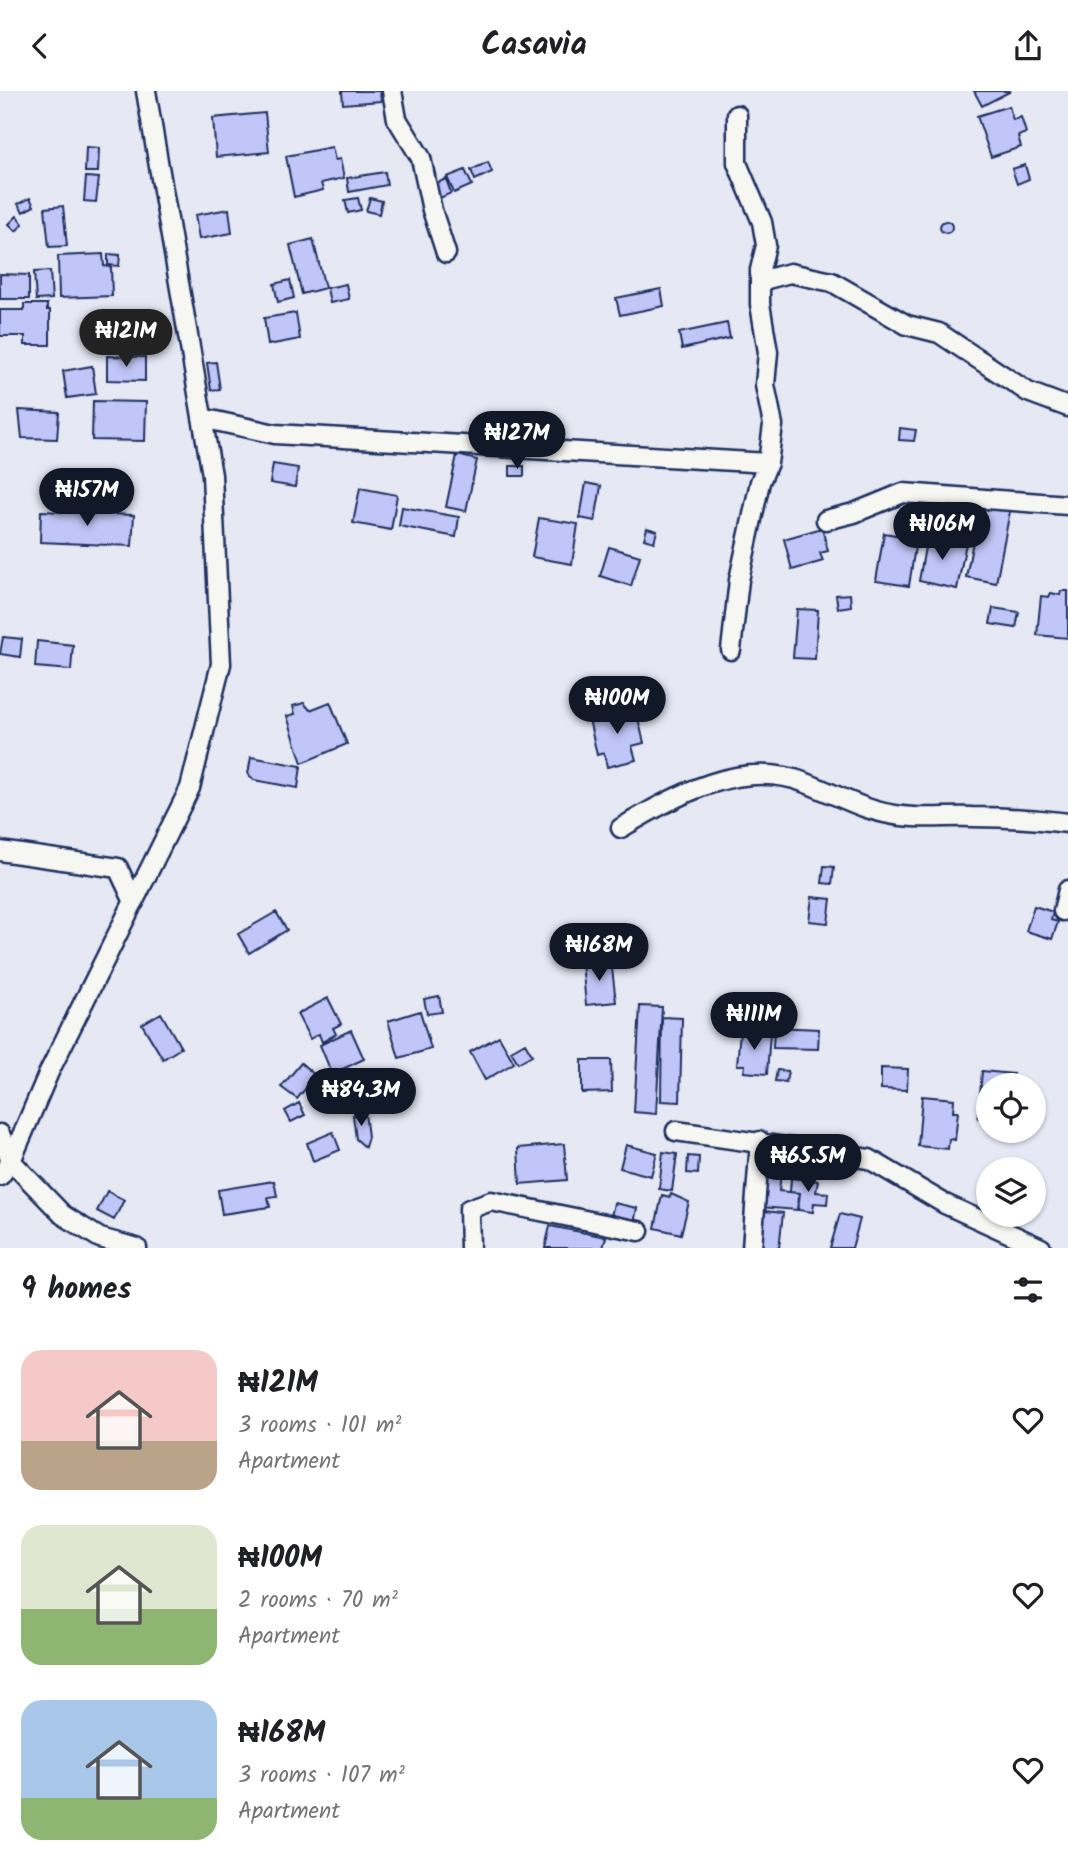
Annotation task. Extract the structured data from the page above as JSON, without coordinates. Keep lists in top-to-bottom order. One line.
{"page":{"header":"Casavia","price":["₦121M","₦127M","₦157M","₦106M","₦100M","₦168M","₦111M","₦84.3M","₦65.5M"],"heading":"9 homes","list":[{"name":"₦121M","note":"3 rooms · 101 m² · Apartment"},{"name":"₦100M","note":"2 rooms · 70 m² · Apartment"},{"name":"₦168M","note":"3 rooms · 107 m² · Apartment"}]}}
